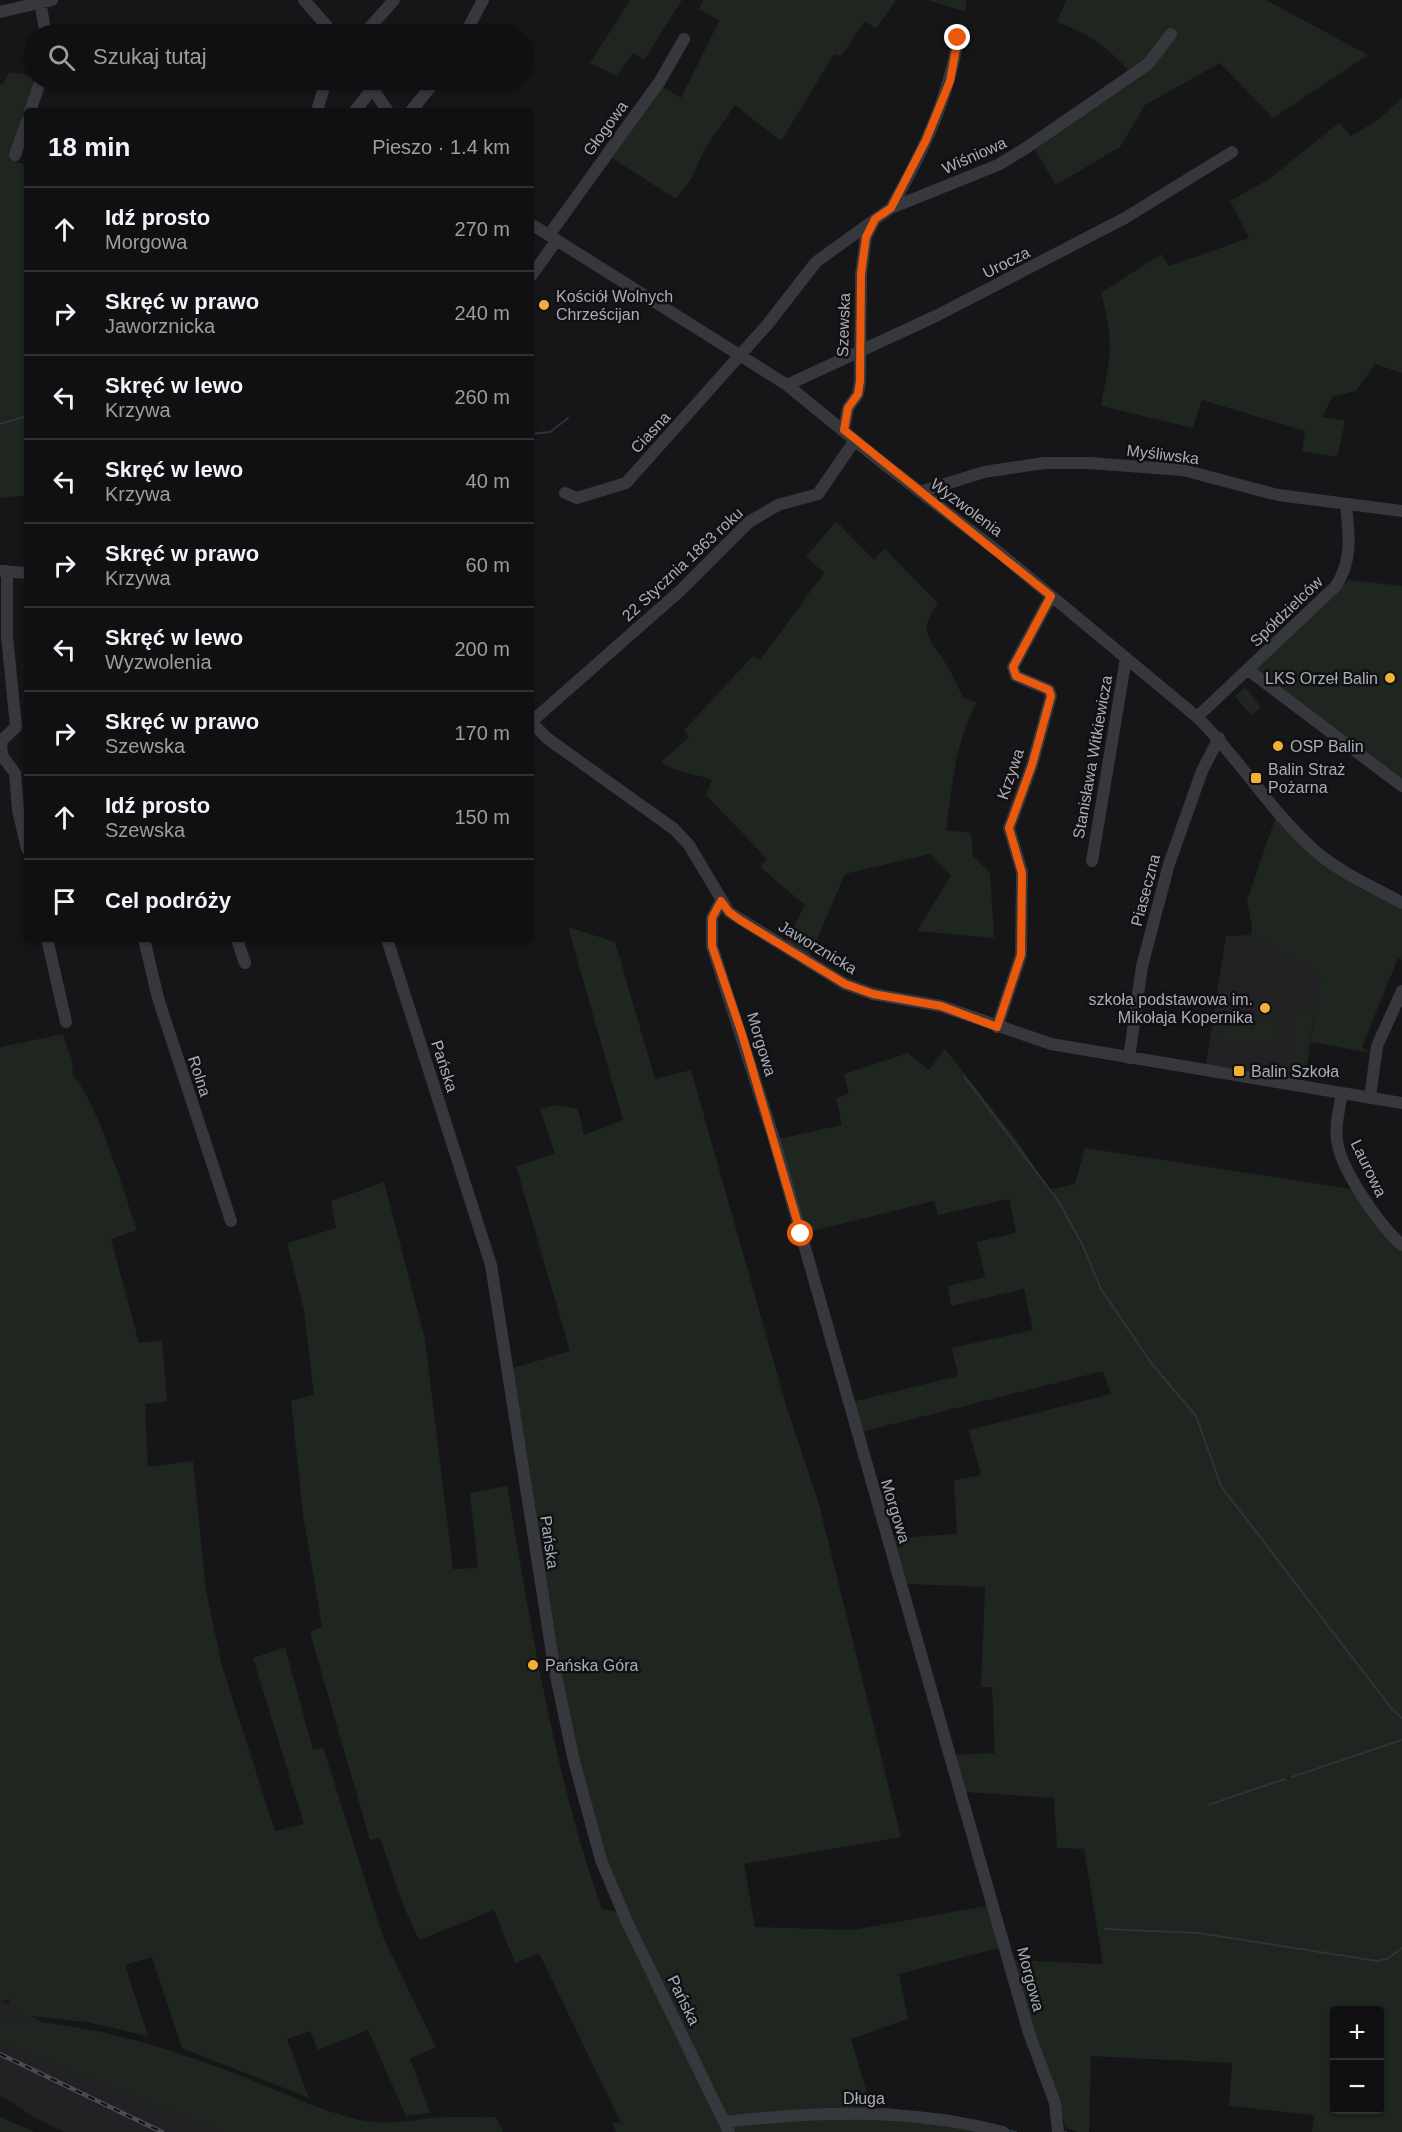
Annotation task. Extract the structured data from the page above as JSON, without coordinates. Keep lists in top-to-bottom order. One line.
{"streets":{"street":["Głogowa","Wiśniowa","Urocza","Szewska","Ciasna","Myśliwska","Wyzwolenia","22 Stycznia 1863 roku","Spółdzielców","Stanisława Witkiewicza","Krzywa","Piaseczna","Jaworznicka","Morgowa","Pańska","Rolna","Laurowa","Długa"]},"crossings":[["Głogowa","Wyzwolenia"],["Wiśniowa","Szewska"],["Wiśniowa","Ciasna"],["Wiśniowa","Wyzwolenia"],["Urocza","Szewska"],["Urocza","Wyzwolenia"],["Szewska","Wyzwolenia"],["Ciasna","Wyzwolenia"],["Myśliwska","Wyzwolenia"],["Myśliwska","Spółdzielców"],["Wyzwolenia","22 Stycznia 1863 roku"],["Wyzwolenia","Spółdzielców"],["Wyzwolenia","Stanisława Witkiewicza"],["Wyzwolenia","Krzywa"],["Wyzwolenia","Piaseczna"],["Krzywa","Jaworznicka"],["Piaseczna","Jaworznicka"],["Jaworznicka","Morgowa"],["Jaworznicka","Laurowa"],["Pańska","Długa"]],"places":{"other":["Kościół Wolnych Chrześcijan","LKS Orzeł Balin","OSP Balin","szkoła podstawowa im. Mikołaja Kopernika","Pańska Góra"],"transit":["Balin Straż Pożarna","Balin Szkoła"]},"page":{"search":"Szukaj tutaj","heading":["18 min","Pieszo · 1.4 km"],"list":[["Idź prosto","Morgowa","270 m"],["Skręć w prawo","Jaworznicka","240 m"],["Skręć w lewo","Krzywa","260 m"],["Skręć w lewo","Krzywa","40 m"],["Skręć w prawo","Krzywa","60 m"],["Skręć w lewo","Wyzwolenia","200 m"],["Skręć w prawo","Szewska","170 m"],["Idź prosto","Szewska","150 m"],"Cel podróży"],"map_buttons":["+","−"]}}
